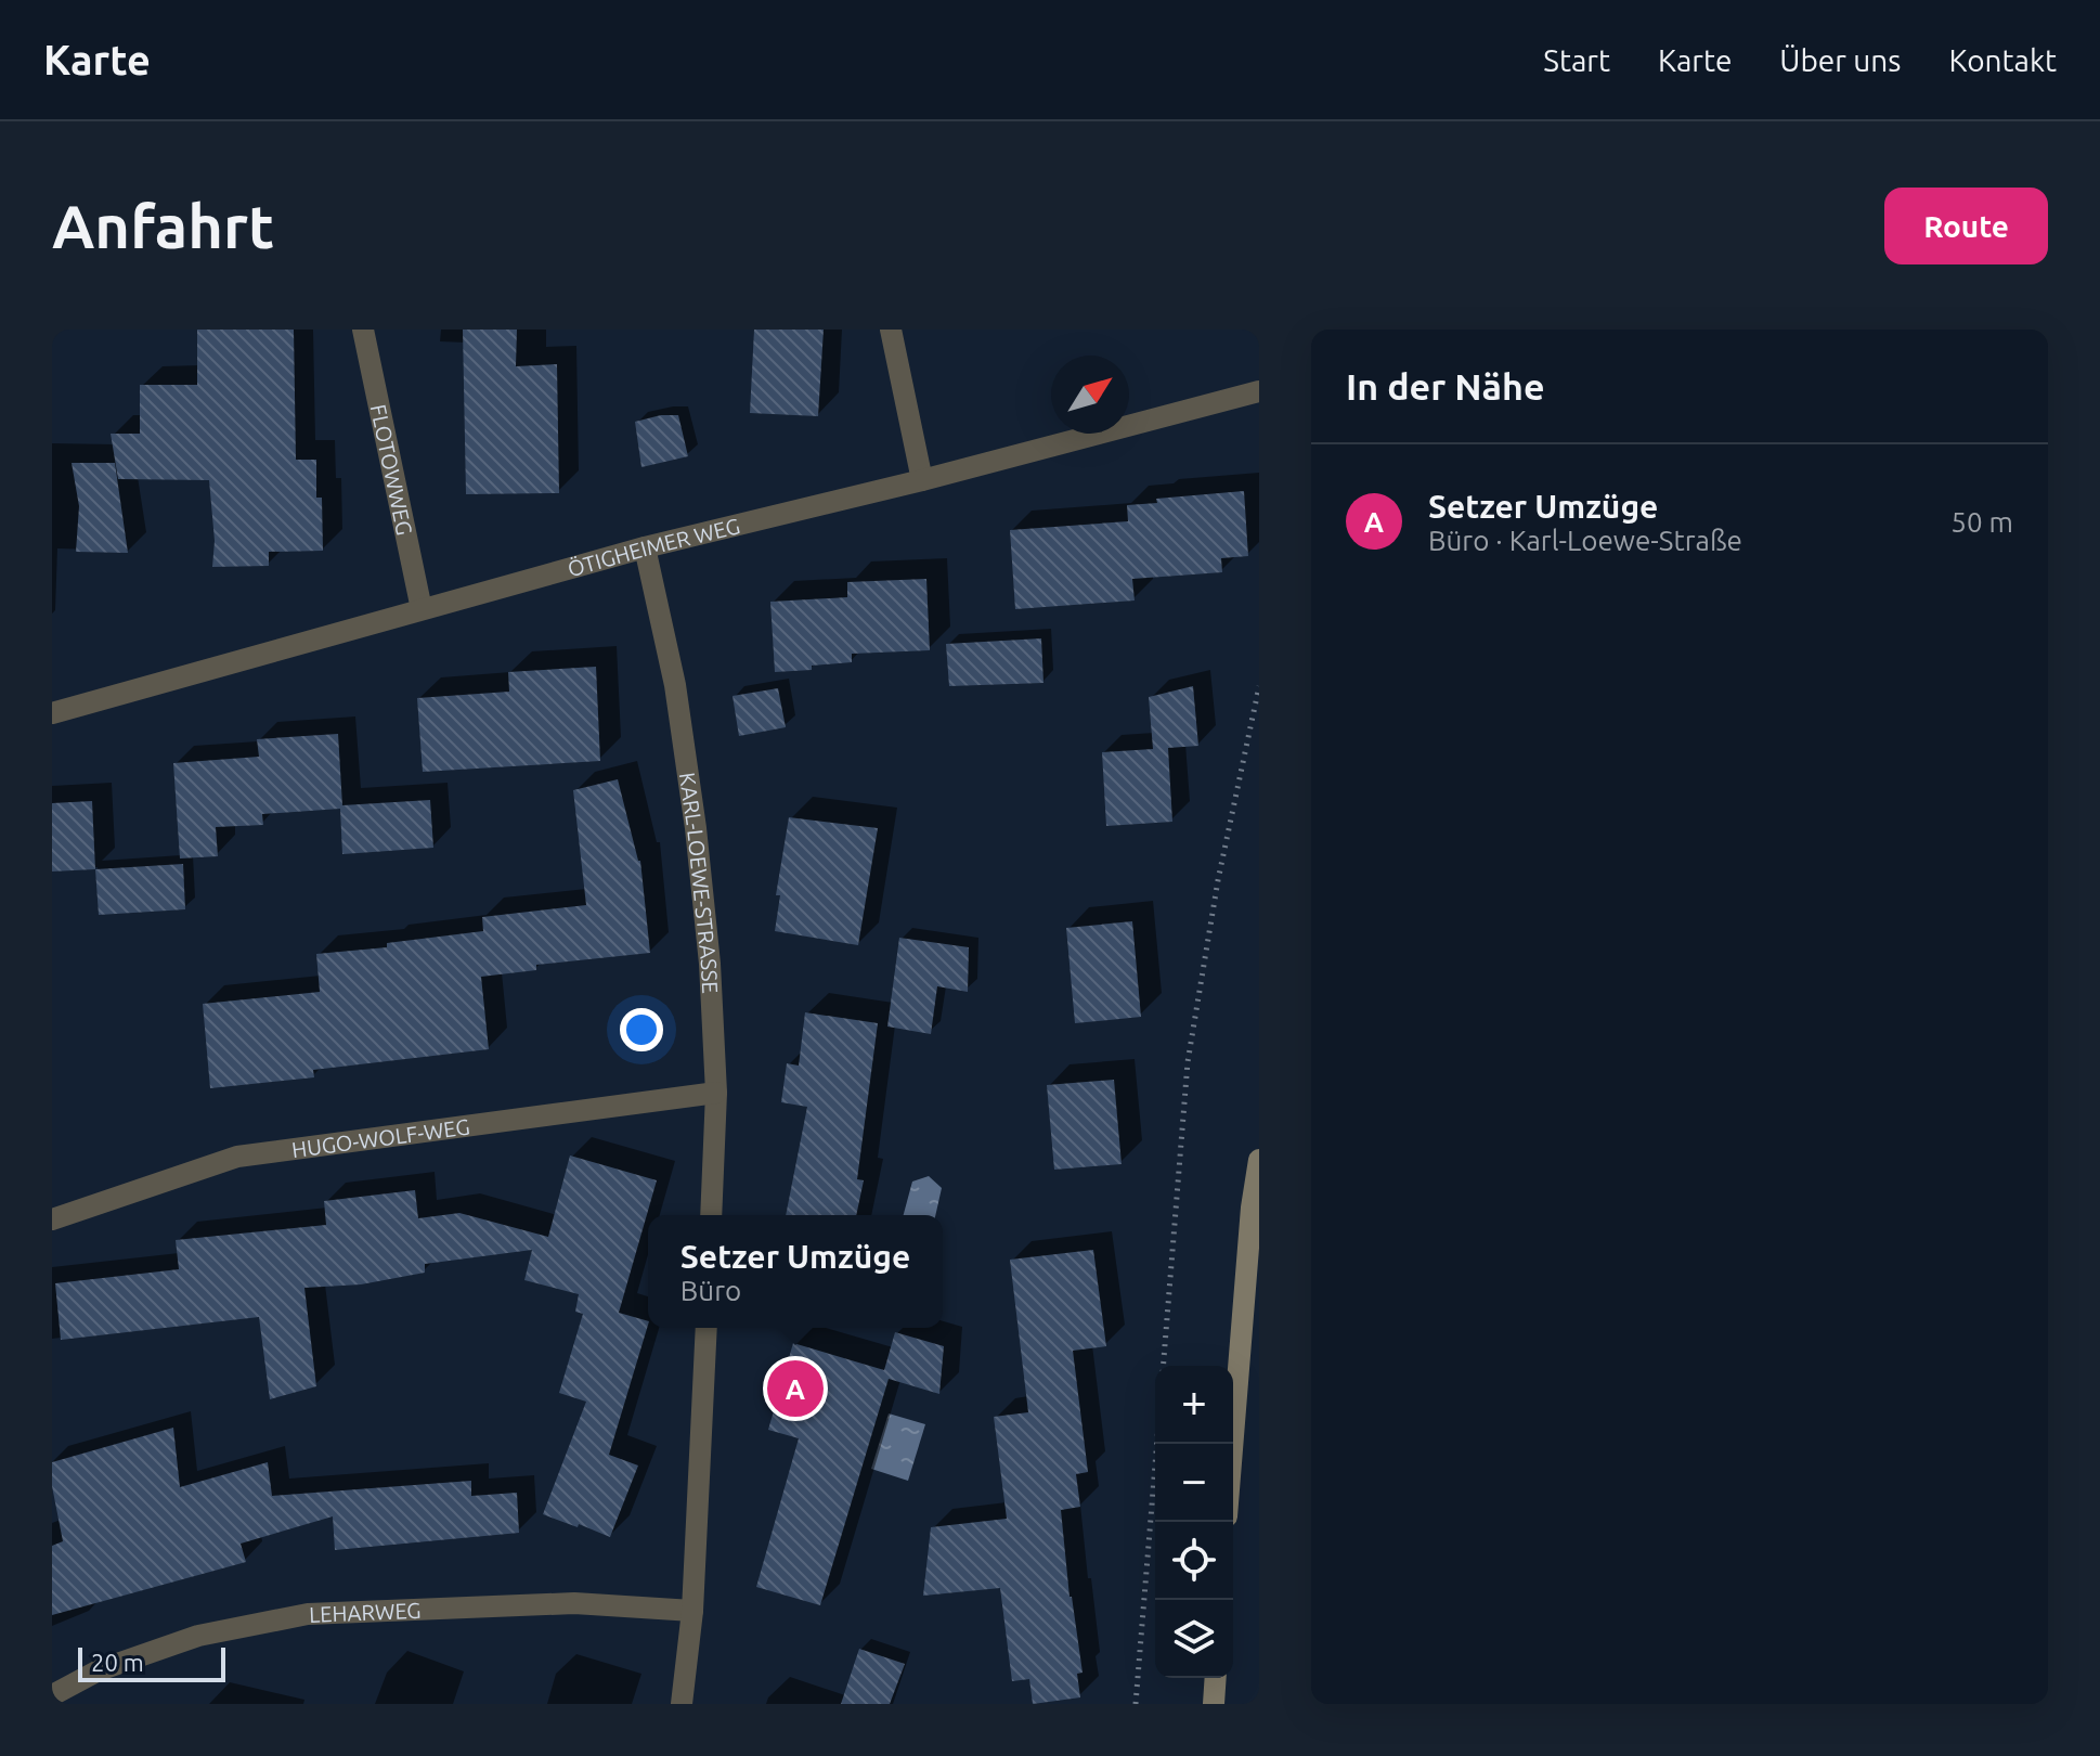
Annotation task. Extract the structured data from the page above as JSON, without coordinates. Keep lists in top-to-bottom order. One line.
{"streets":{"street":["FLOTOWWEG","ÖTIGHEIMER WEG","KARL-LOEWE-STRASSE","HUGO-WOLF-WEG","LEHARWEG"]},"crossings":[["FLOTOWWEG","ÖTIGHEIMER WEG"],["ÖTIGHEIMER WEG","KARL-LOEWE-STRASSE"],["KARL-LOEWE-STRASSE","HUGO-WOLF-WEG"]],"scale_bar":"20 m","north":"top right","page":{"header":"Karte","nav":["Start","Karte","Über uns","Kontakt"],"buttons":"Route","title":"Anfahrt","heading":"In der Nähe","list":[{"mark":"A","name":"Setzer Umzüge","note":"Büro · Karl-Loewe-Straße","value":"50 m"}],"popup":["Setzer Umzüge","Büro"],"pins":"A","map_buttons":["+","−"],"scale":"20 m"}}
